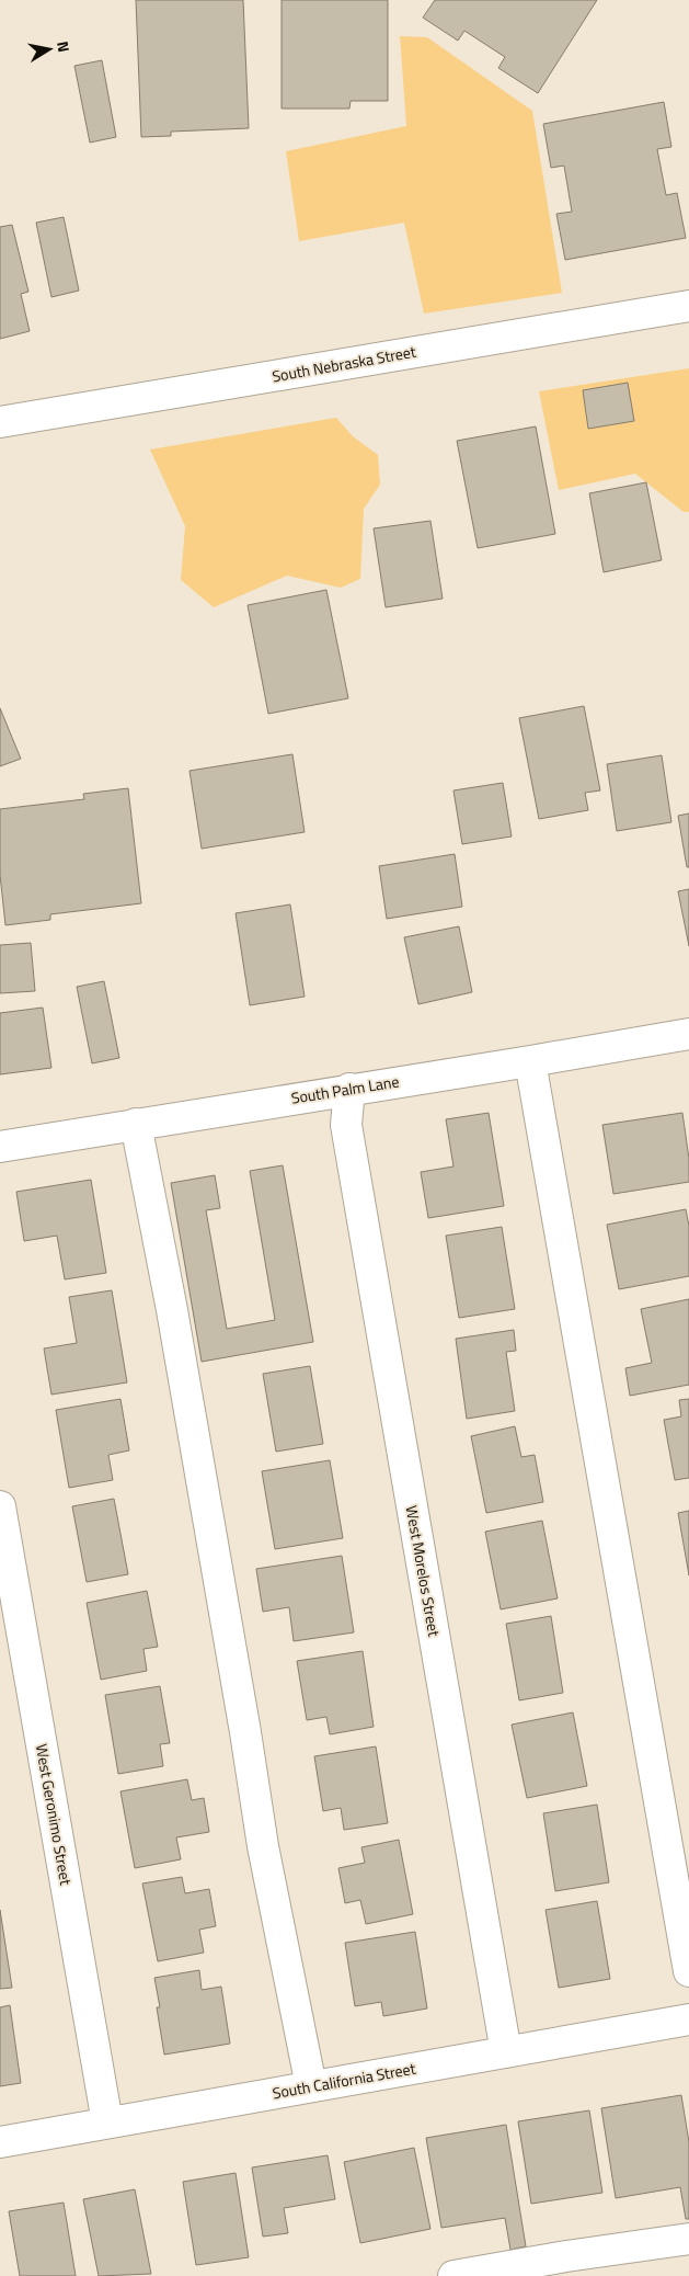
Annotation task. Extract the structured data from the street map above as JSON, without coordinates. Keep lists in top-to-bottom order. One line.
{"streets":{"street":["South Nebraska Street","South Palm Lane","West Morelos Street","West Geronimo Street","South California Street"]},"crossings":[["South Palm Lane","West Morelos Street"],["West Morelos Street","South California Street"],["West Geronimo Street","South California Street"]],"north":"right"}
